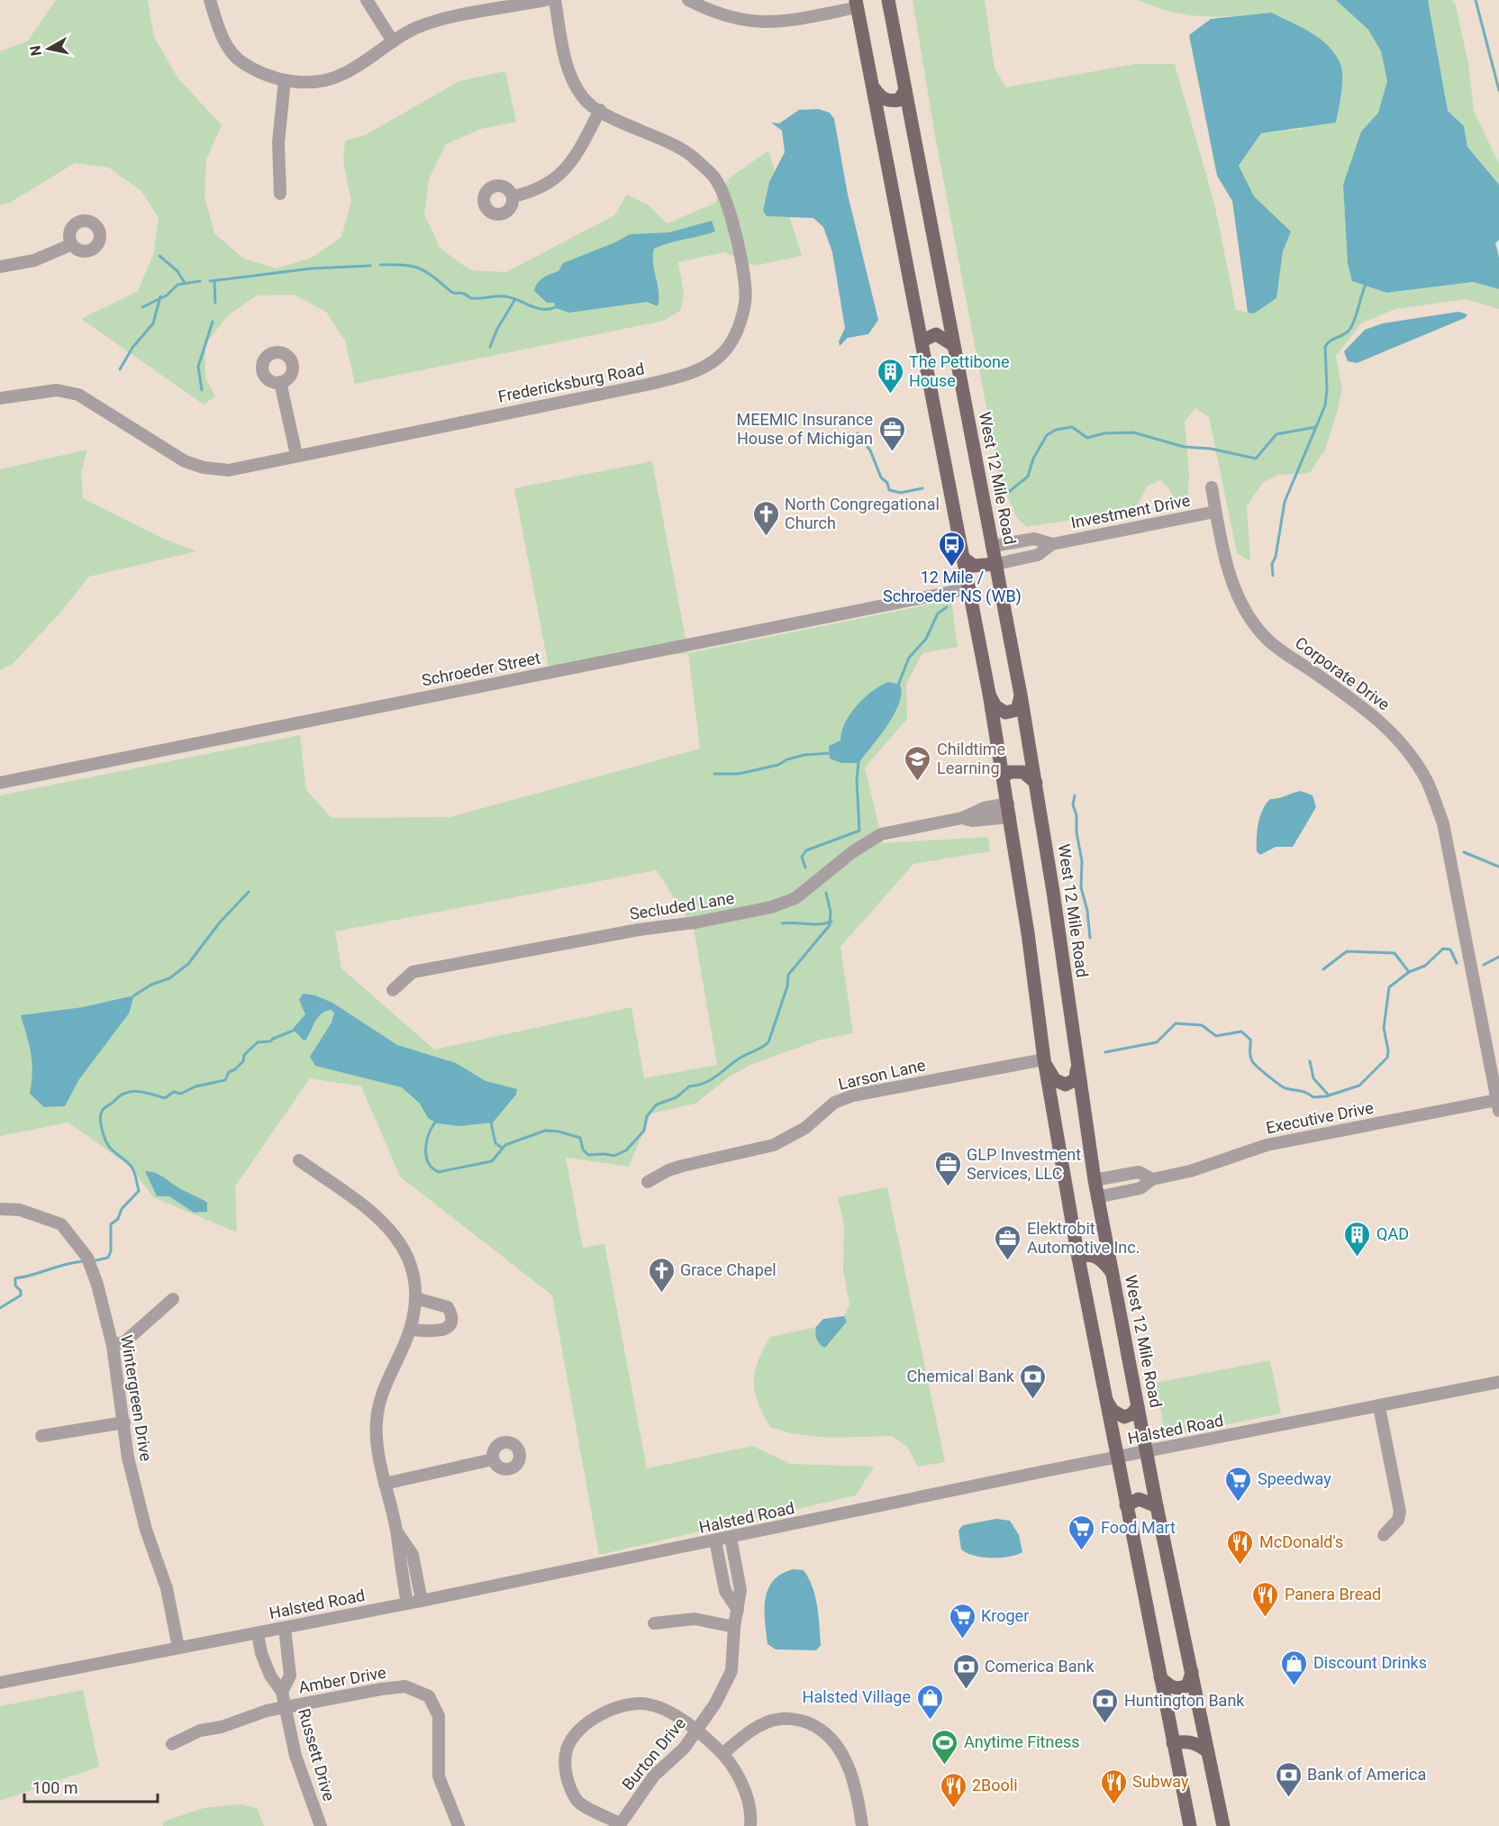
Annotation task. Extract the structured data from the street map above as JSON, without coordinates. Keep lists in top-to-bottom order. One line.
{"streets":{"main road":["West 12 Mile Road"],"street":["Fredericksburg Road","Investment Drive","Schroeder Street","Corporate Drive","Secluded Lane","Larson Lane","Executive Drive","Wintergreen Drive","Halsted Road","Amber Drive","Burton Drive","Russett Drive"]},"crossings":[["West 12 Mile Road","Investment Drive"],["West 12 Mile Road","Executive Drive"],["West 12 Mile Road","Halsted Road"],["Investment Drive","Corporate Drive"],["Corporate Drive","Executive Drive"],["Wintergreen Drive","Halsted Road"],["Halsted Road","Burton Drive"],["Halsted Road","Russett Drive"],["Amber Drive","Russett Drive"]],"places":{"building":["The Pettibone House","QAD"],"office":["MEEMIC Insurance House of Michigan","GLP Investment Services, LLC","Elektrobit Automotive Inc."],"church":["North Congregational Church","Grace Chapel"],"bus stop":["12 Mile / Schroeder NS (WB)"],"school or university":["Childtime Learning"],"bank":["Chemical Bank","Comerica Bank","Huntington Bank","Bank of America"],"supermarket":["Speedway","Food Mart","Kroger"],"restaurant":["McDonald's","Panera Bread","Subway","2Booli"],"shop":["Discount Drinks","Halsted Village"],"sports":["Anytime Fitness"]},"scale_bar":"100 m","north":"left"}
